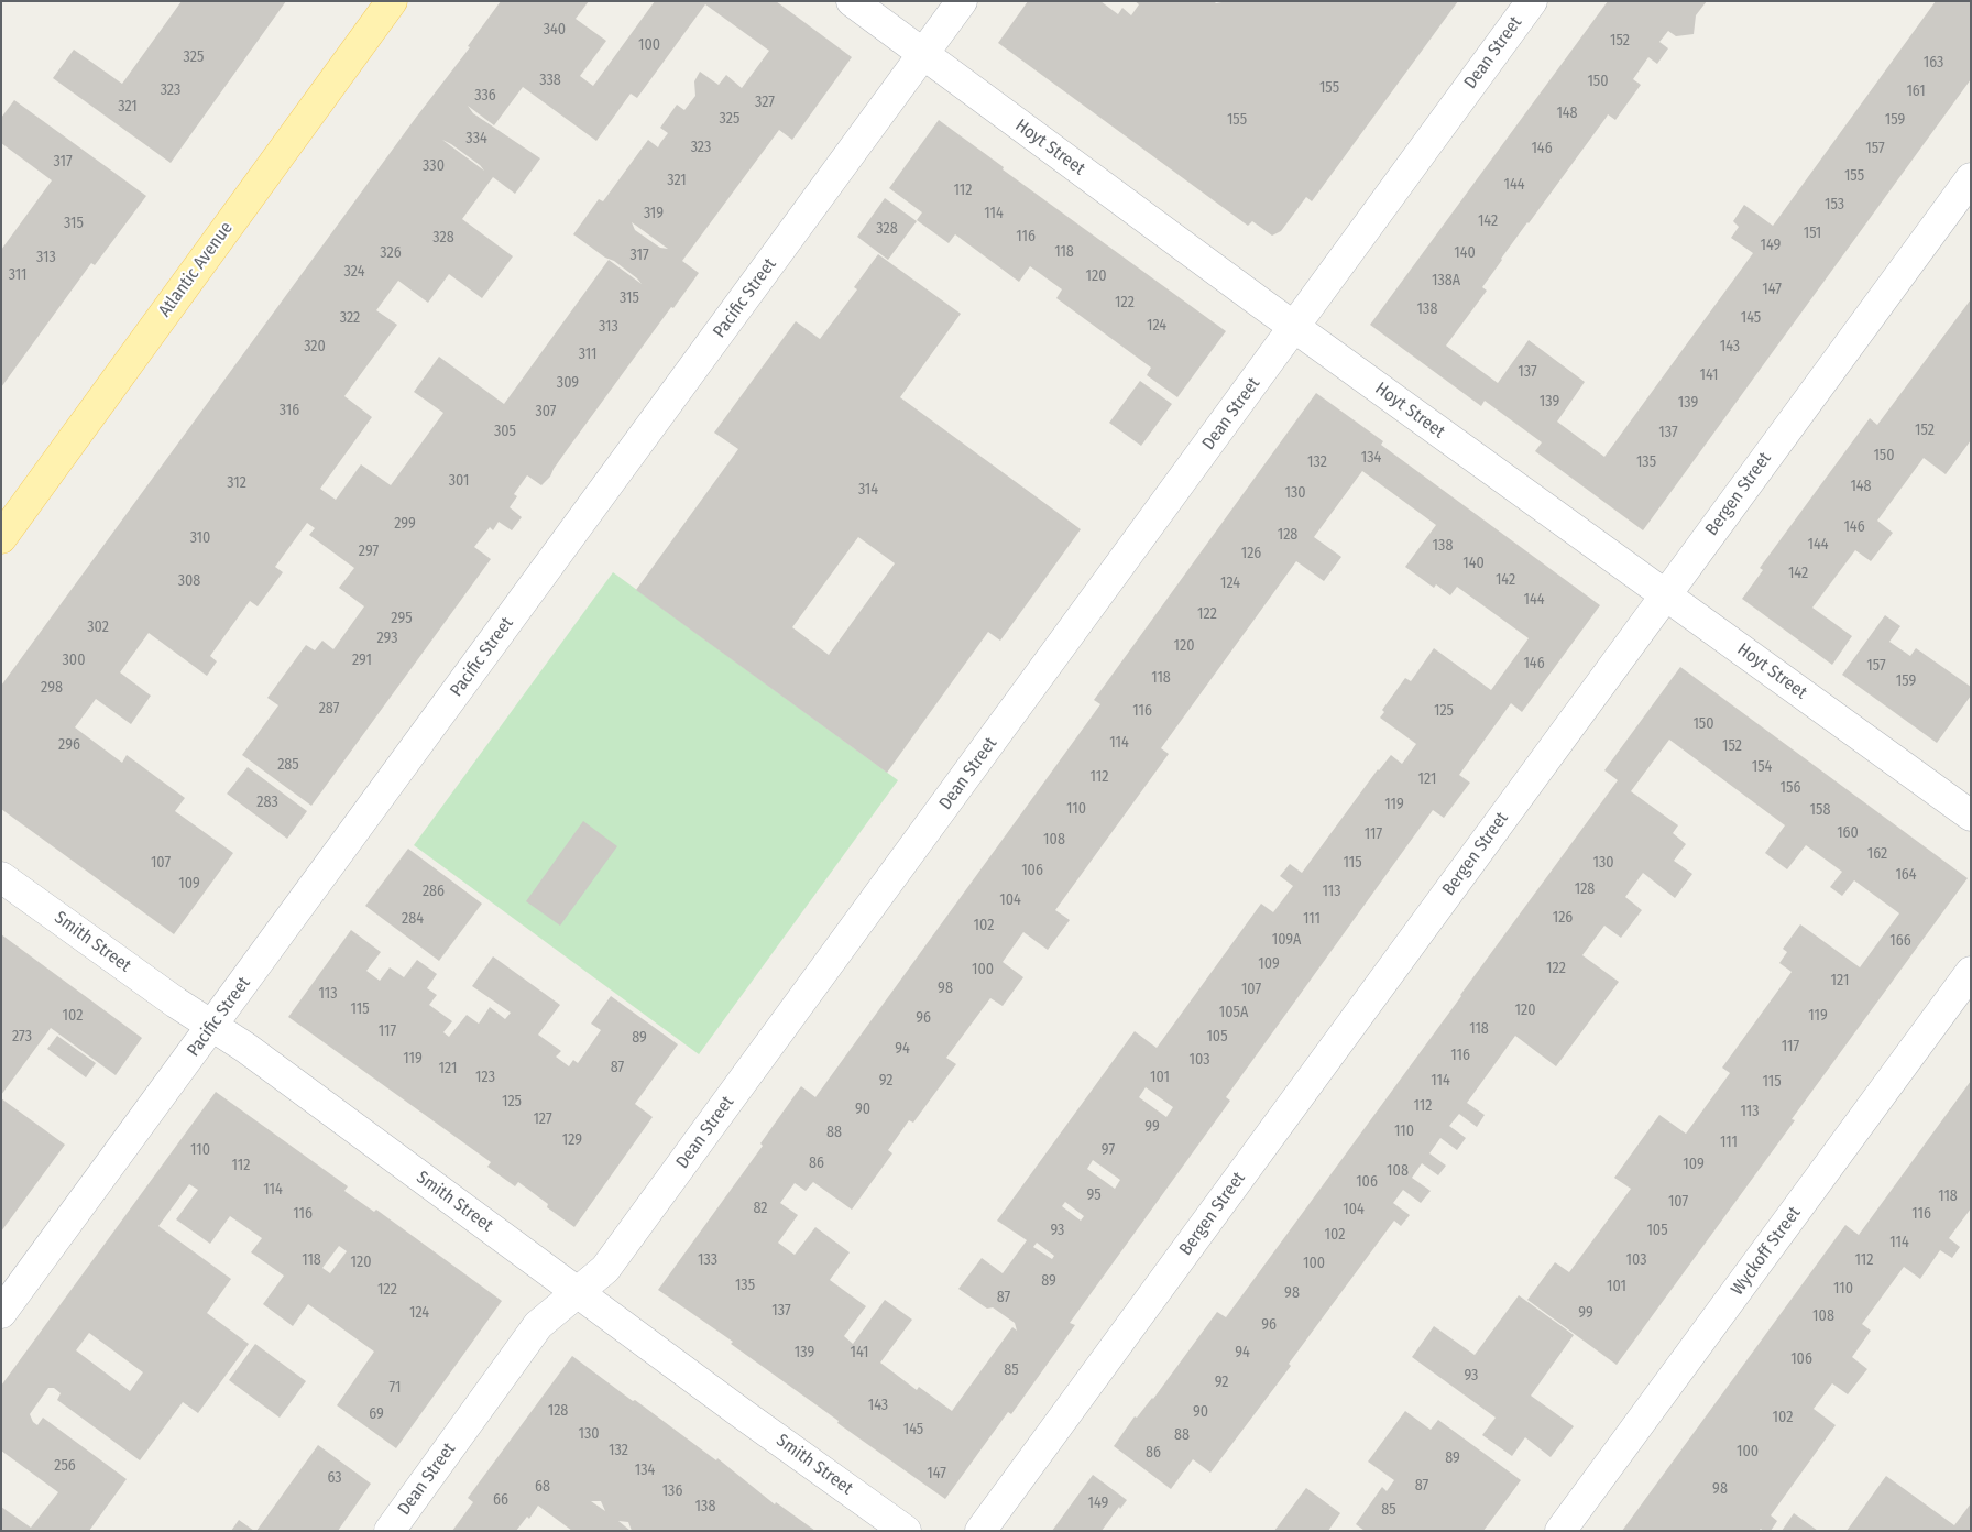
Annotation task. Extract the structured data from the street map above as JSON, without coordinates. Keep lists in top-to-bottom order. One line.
{"streets":{"main road":["Atlantic Avenue"],"street":["Dean Street","Hoyt Street","Pacific Street","Bergen Street","Smith Street","Wyckoff Street"]},"crossings":[["Dean Street","Hoyt Street"],["Dean Street","Smith Street"],["Hoyt Street","Pacific Street"],["Hoyt Street","Bergen Street"],["Pacific Street","Smith Street"]],"house_numbers":["340","152","100","325","163","338","150","155","323","161","336","327","321","148","325","155","159","334","323","146","157","317","330","155","321","144","112","153","319","114","142","315","328","151","116","328","149","118","326","140","317","313","324","311","120","138A","147","315","122","138","322","145","124","313","320","143","311","137","141","309","139","139","316","307","152","305","137","150","134","132","135","301","312","148","314","130","299","146","128","310","144","138","297","126","140","142","142","308","124","144","122","295","302","293","120","300","291","146","157","118","159","298","287","116","125","150","114","296","152","285","154","112","121","156","283","119","110","158","160","117","108","162","107","115","130","106","164","109","128","286","113","104","126","284","111","102","109A","166","109","122","100","121","98","107","113","115","120","105A","102","119","96","118","117","273","105","89","117","94","116","119","103","87","121","123","101","92","114","115","125","112","90","113","127","99","110","88","129","111","110","97","86","109","112","108","106","114","95","118","107","82","104","116","116","93","105","102","114","118","133","103","112","120","100","89","135","101","110","122","98","87","137","124","99","108","96","139","141","94","106","85","93","92","71","143","128","90","69","102","145","130","88","132","100","86","89","256","134","147","63","87","68","98","136","66","149","138","85"]}
